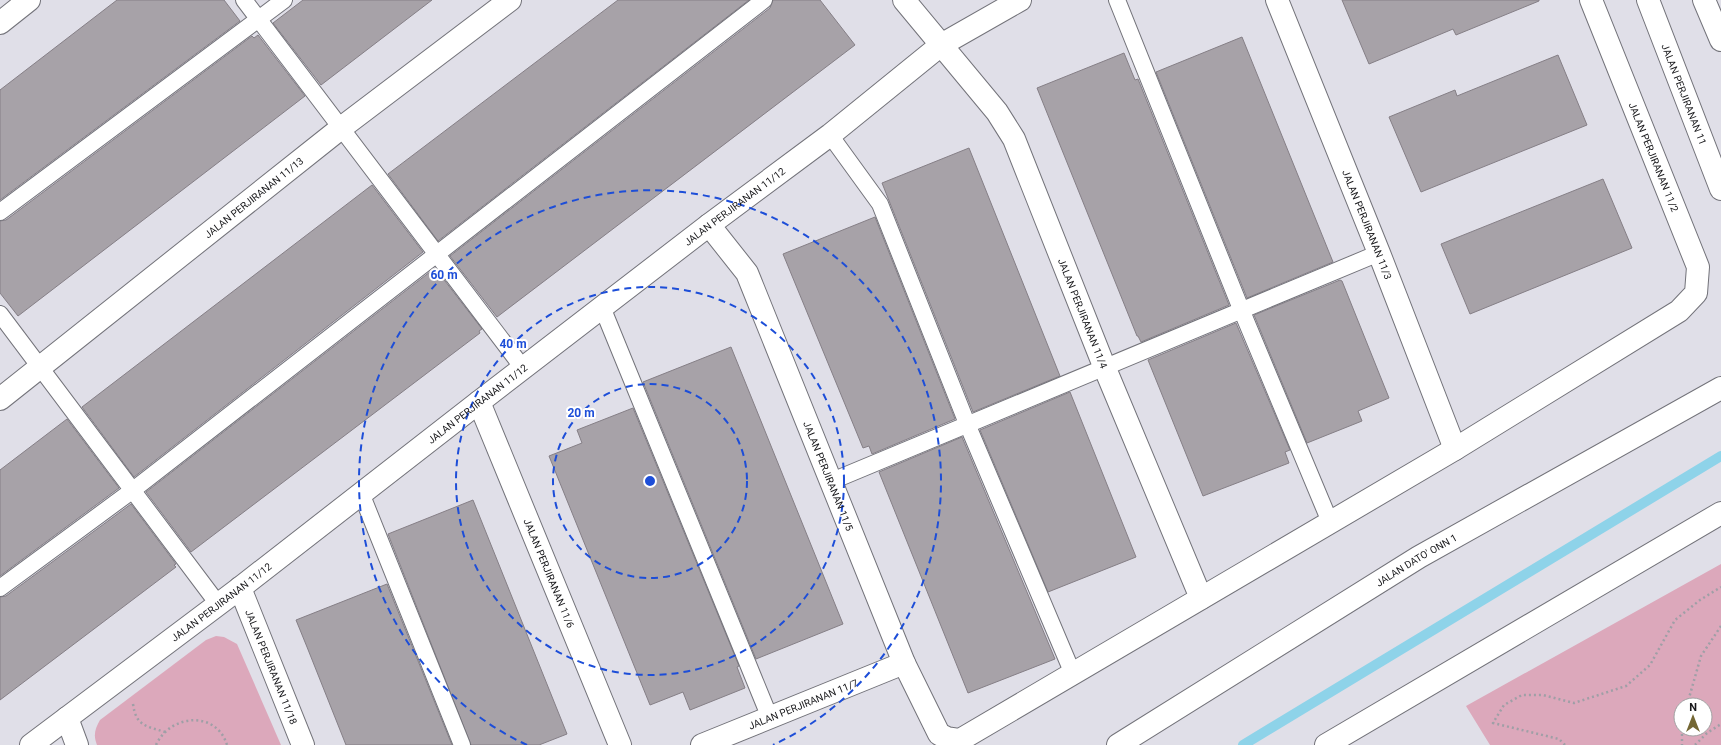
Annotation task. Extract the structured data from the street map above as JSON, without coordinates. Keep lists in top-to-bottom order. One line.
{"streets":{"street":["JALAN PERJIRANAN 11","JALAN PERJIRANAN 11/2","JALAN PERJIRANAN 11/13","JALAN PERJIRANAN 11/12","JALAN PERJIRANAN 11/3","JALAN PERJIRANAN 11/4","JALAN PERJIRANAN 11/5","JALAN DATO' ONN 1","JALAN PERJIRANAN 11/6","JALAN PERJIRANAN 11/18","JALAN PERJIRANAN 11/7"]},"crossings":[["JALAN PERJIRANAN 11/2","JALAN PERJIRANAN 11/3"],["JALAN PERJIRANAN 11/2","JALAN PERJIRANAN 11/4"],["JALAN PERJIRANAN 11/2","JALAN PERJIRANAN 11/5"],["JALAN PERJIRANAN 11/12","JALAN PERJIRANAN 11/4"],["JALAN PERJIRANAN 11/12","JALAN PERJIRANAN 11/5"],["JALAN PERJIRANAN 11/12","JALAN PERJIRANAN 11/6"],["JALAN PERJIRANAN 11/12","JALAN PERJIRANAN 11/18"],["JALAN PERJIRANAN 11/5","JALAN PERJIRANAN 11/7"]],"north":"top","rings":["60 m","40 m","20 m"]}
